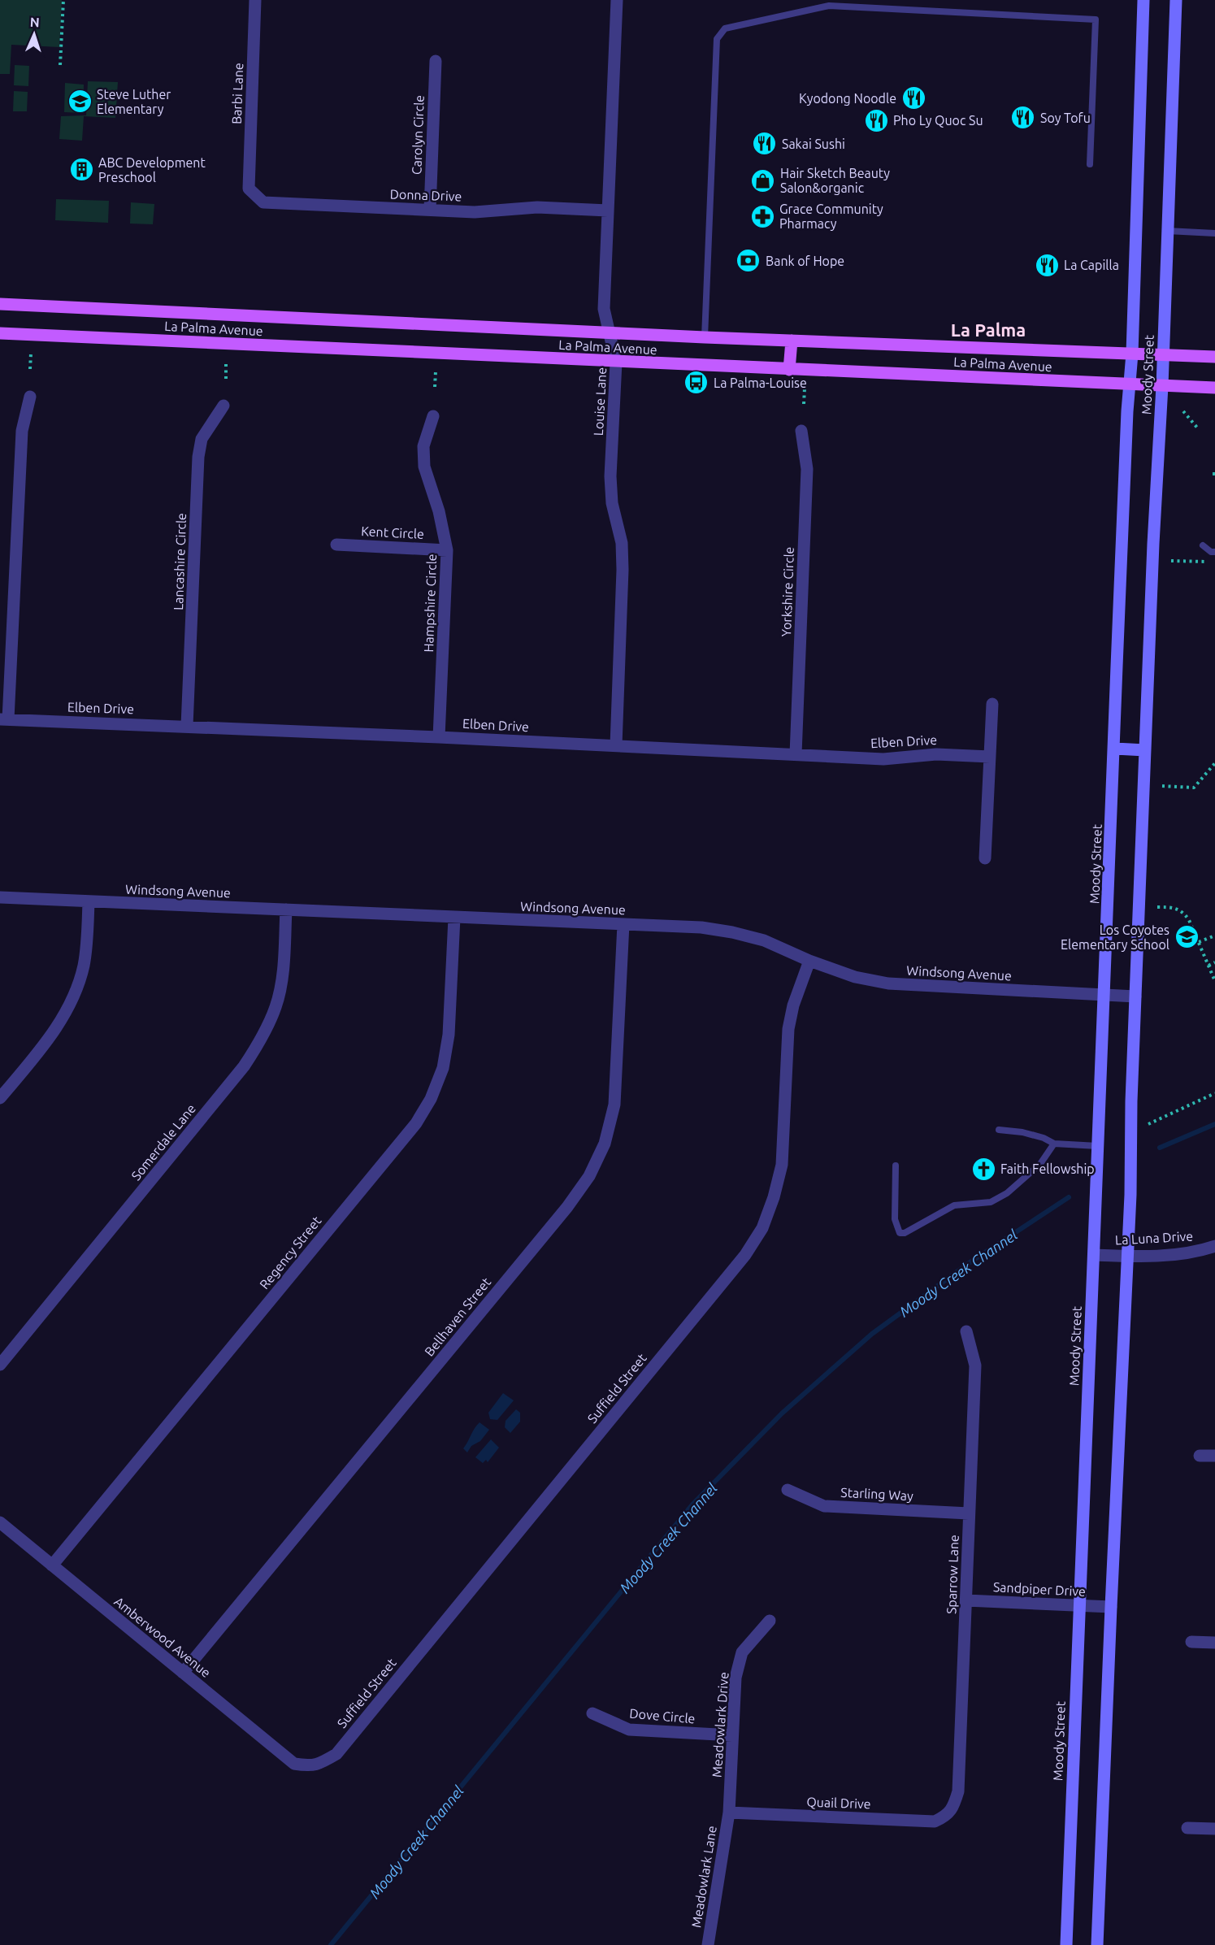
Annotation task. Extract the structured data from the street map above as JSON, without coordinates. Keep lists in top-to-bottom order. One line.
{"streets":{"main road":["La Palma Avenue","Moody Street"],"street":["Barbi Lane","Carolyn Circle","Donna Drive","Louise Lane","Kent Circle","Lancashire Circle","Yorkshire Circle","Hampshire Circle","Elben Drive","Windsong Avenue","Somerdale Lane","La Luna Drive","Regency Street","Bellhaven Street","Suffield Street","Starling Way","Sparrow Lane","Sandpiper Drive","Amberwood Avenue","Dove Circle","Meadowlark Drive","Quail Drive","Meadowlark Lane"]},"crossings":[["Barbi Lane","Donna Drive"],["Carolyn Circle","Donna Drive"],["Donna Drive","Louise Lane"],["La Palma Avenue","Moody Street"],["La Palma Avenue","Louise Lane"],["Moody Street","Windsong Avenue"],["Moody Street","La Luna Drive"],["Moody Street","Sandpiper Drive"],["Louise Lane","Elben Drive"],["Kent Circle","Hampshire Circle"],["Lancashire Circle","Elben Drive"],["Yorkshire Circle","Elben Drive"],["Hampshire Circle","Elben Drive"],["Windsong Avenue","Somerdale Lane"],["Windsong Avenue","Regency Street"],["Windsong Avenue","Bellhaven Street"],["Windsong Avenue","Suffield Street"],["Regency Street","Amberwood Avenue"],["Bellhaven Street","Amberwood Avenue"],["Suffield Street","Amberwood Avenue"],["Starling Way","Sparrow Lane"],["Sparrow Lane","Sandpiper Drive"],["Sparrow Lane","Quail Drive"],["Dove Circle","Meadowlark Drive"],["Meadowlark Drive","Quail Drive"],["Meadowlark Drive","Meadowlark Lane"],["Quail Drive","Meadowlark Lane"]],"districts":["La Palma"],"water":["Moody Creek Channel"],"places":{"restaurant":["Kyodong Noodle","Soy Tofu","Pho Ly Quoc Su","Sakai Sushi","La Capilla"],"school or university":["Steve Luther Elementary","Los Coyotes Elementary School"],"building":["ABC Development Preschool"],"shop":["Hair Sketch Beauty Salon&organic"],"pharmacy":["Grace Community Pharmacy"],"bank":["Bank of Hope"],"bus stop":["La Palma-Louise"],"church":["Faith Fellowship"]},"north":"top"}
